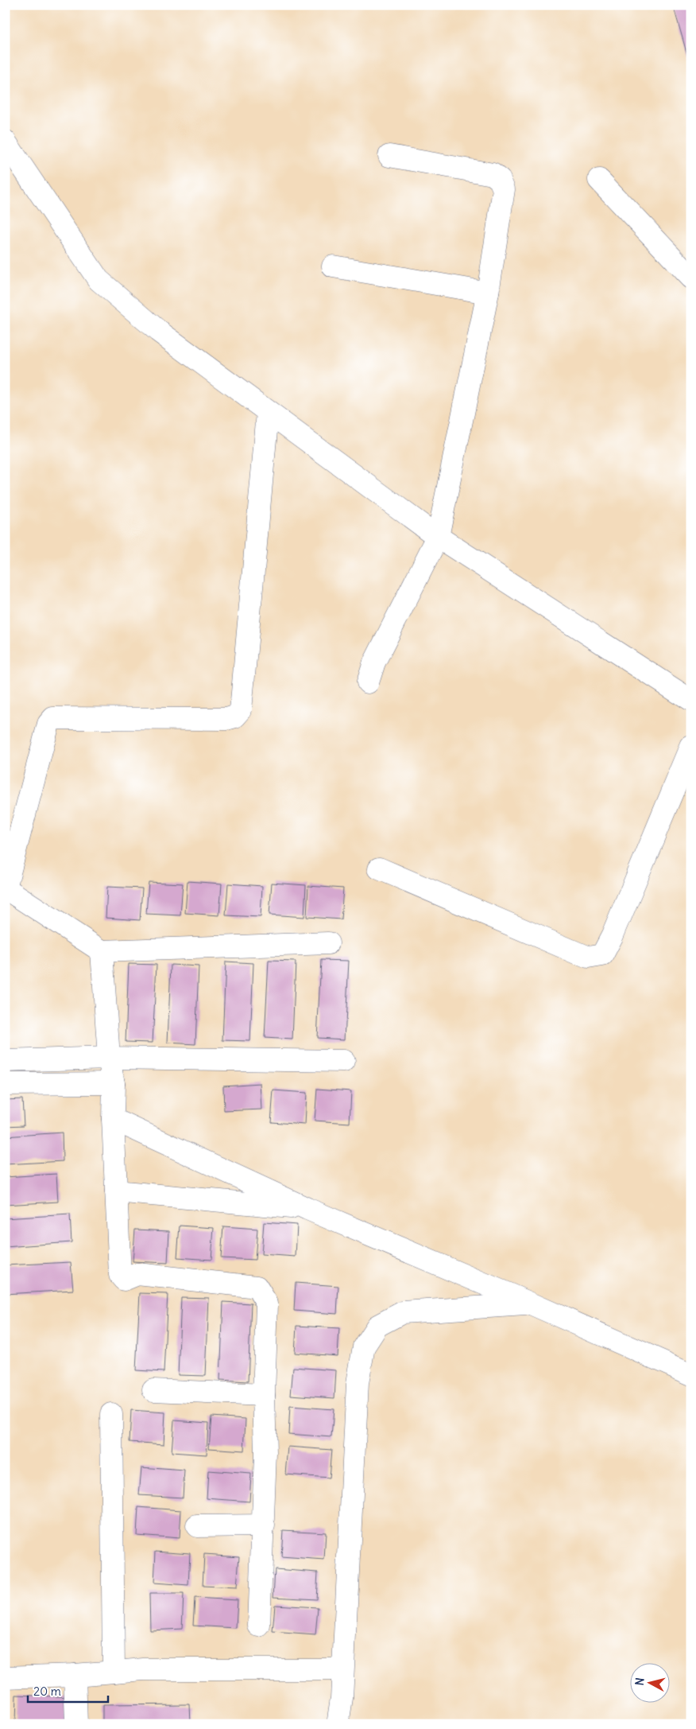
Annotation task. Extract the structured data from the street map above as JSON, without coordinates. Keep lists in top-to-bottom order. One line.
{"scale_bar":"20 m","north":"left"}
